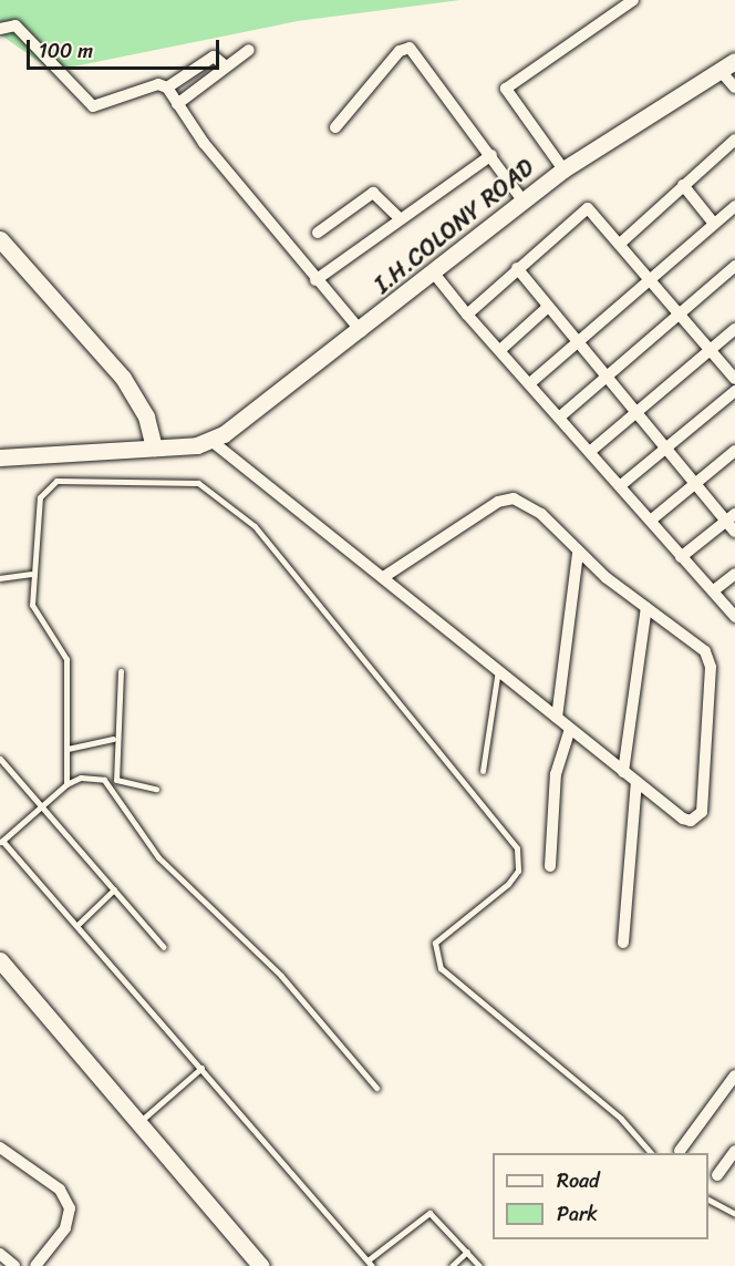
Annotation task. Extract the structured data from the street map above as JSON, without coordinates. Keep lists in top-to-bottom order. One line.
{"streets":{"street":["I.H.COLONY ROAD"]},"legend":["Road","Park"],"scale_bar":"100 m"}
